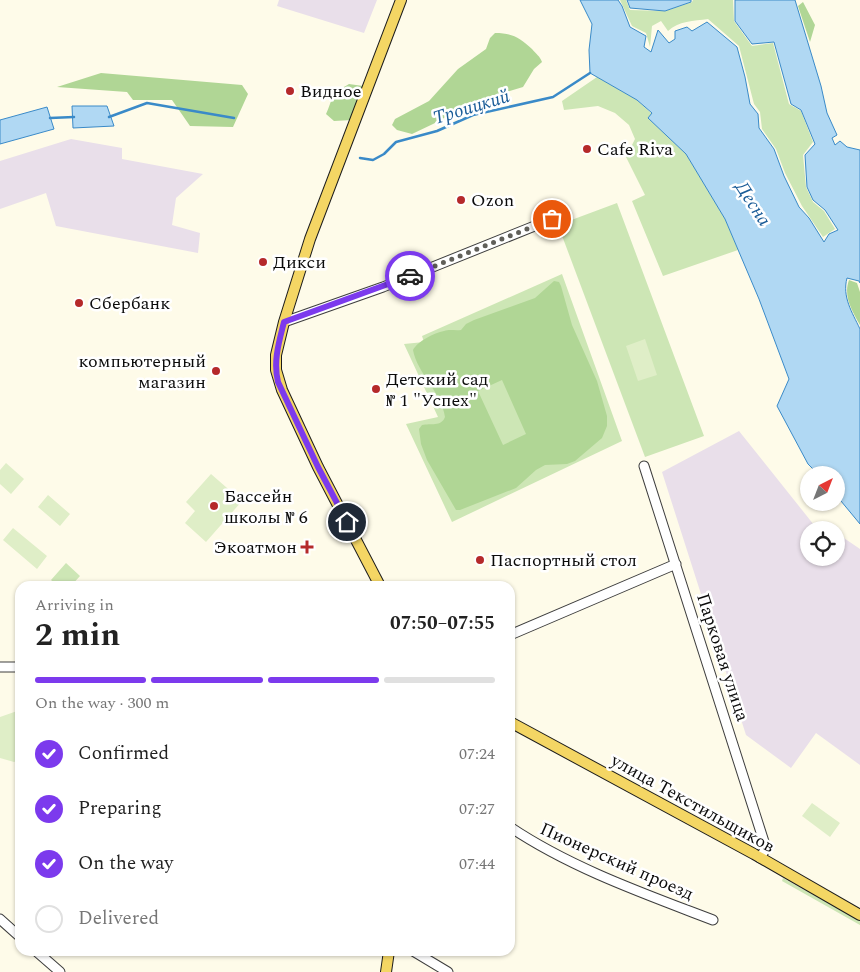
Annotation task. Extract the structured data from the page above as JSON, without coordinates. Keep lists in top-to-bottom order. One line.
{"streets":{"main road":["улица Текстильщиков"],"street":["Парковая улица","Пионерский проезд"]},"crossings":[["Парковая улица","улица Текстильщиков"]],"water":["Троицкий","Десна"],"places":{"other":["Видное","Cafe Riva","Ozon","Дикси","Сбербанк","компьютерный магазин","Детский сад № 1 \"Успех\"","Бассейн школы № 6","Паспортный стол"],"health":["Экоатмон"]},"north":"top right","page":{"heading":["2 min","Arriving in","07:50–07:55"],"bar":"On the way · 300 m","list":[["Confirmed","07:24"],["Preparing","07:27"],["On the way","07:44"],"Delivered"]}}
